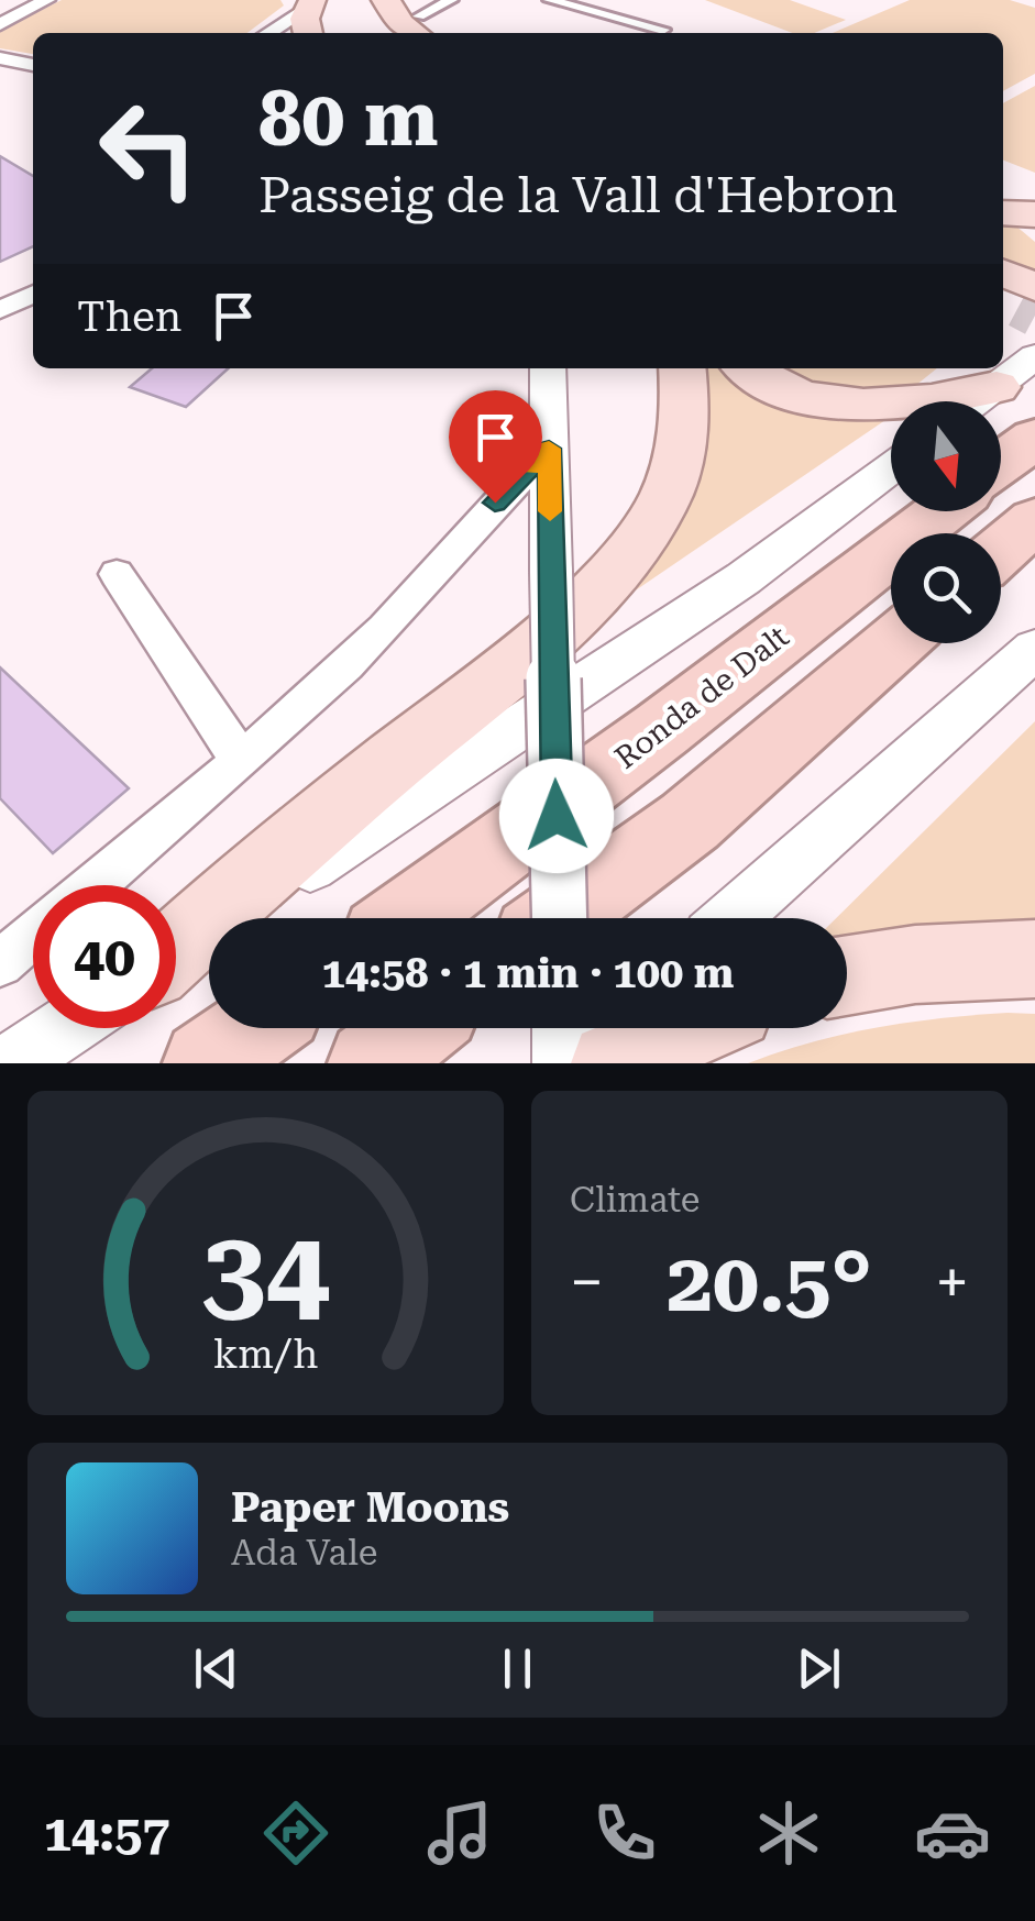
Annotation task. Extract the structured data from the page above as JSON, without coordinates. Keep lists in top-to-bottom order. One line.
{"streets":{"highway":["Ronda de Dalt"]},"north":"bottom","page":{"turn":["80 m","Passeig de la Vall d'Hebron"],"then":"Then","limit":"40","trip":"14:58 · 1 min · 100 m","tile":"Climate","heat":["−","20.5°","+"],"song":["Paper Moons","Ada Vale"],"tabs":"14:57","gauge":["34","km/h"]}}
